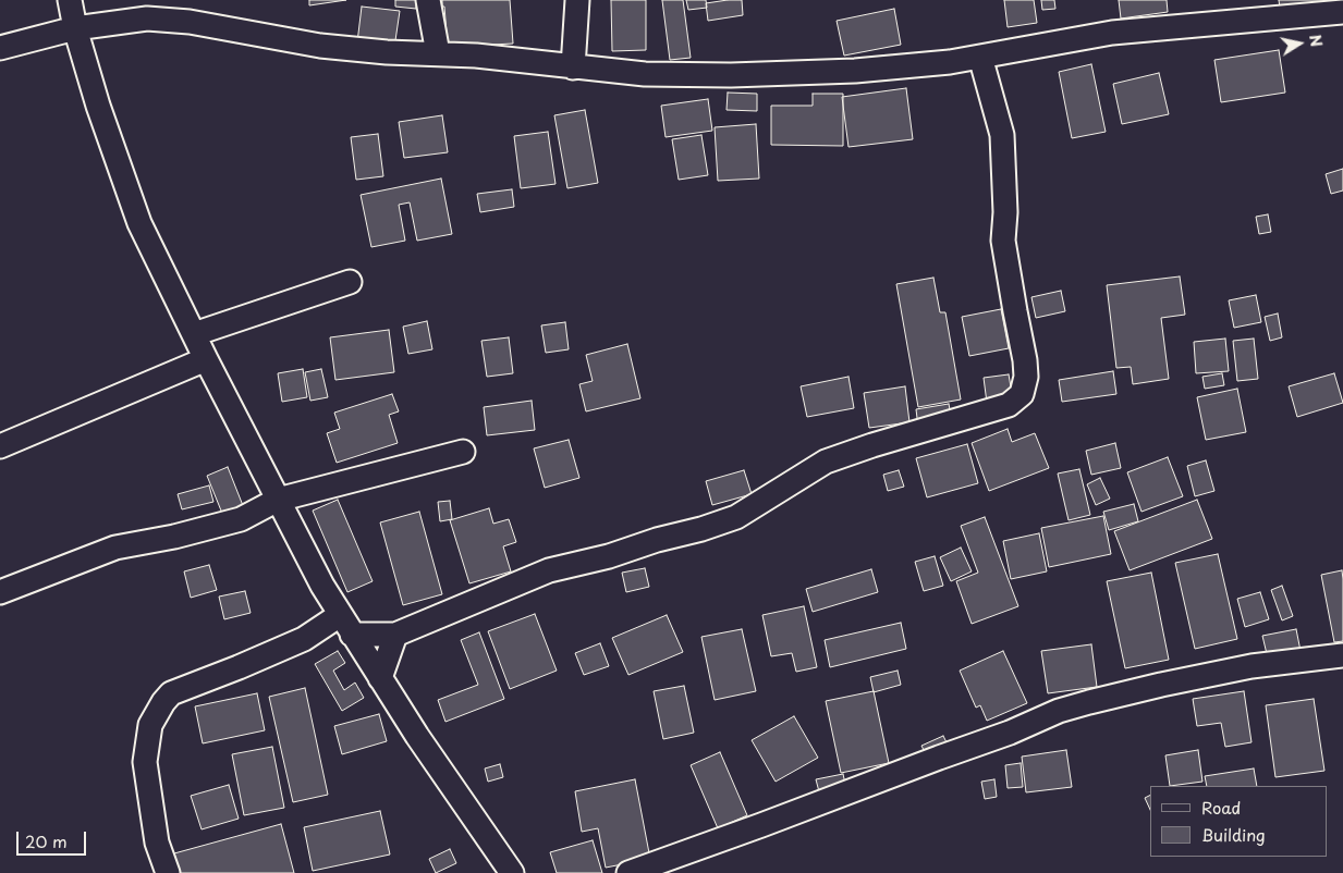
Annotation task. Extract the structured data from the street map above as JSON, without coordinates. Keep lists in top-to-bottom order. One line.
{"legend":["Road","Building"],"scale_bar":"20 m","north":"right"}
